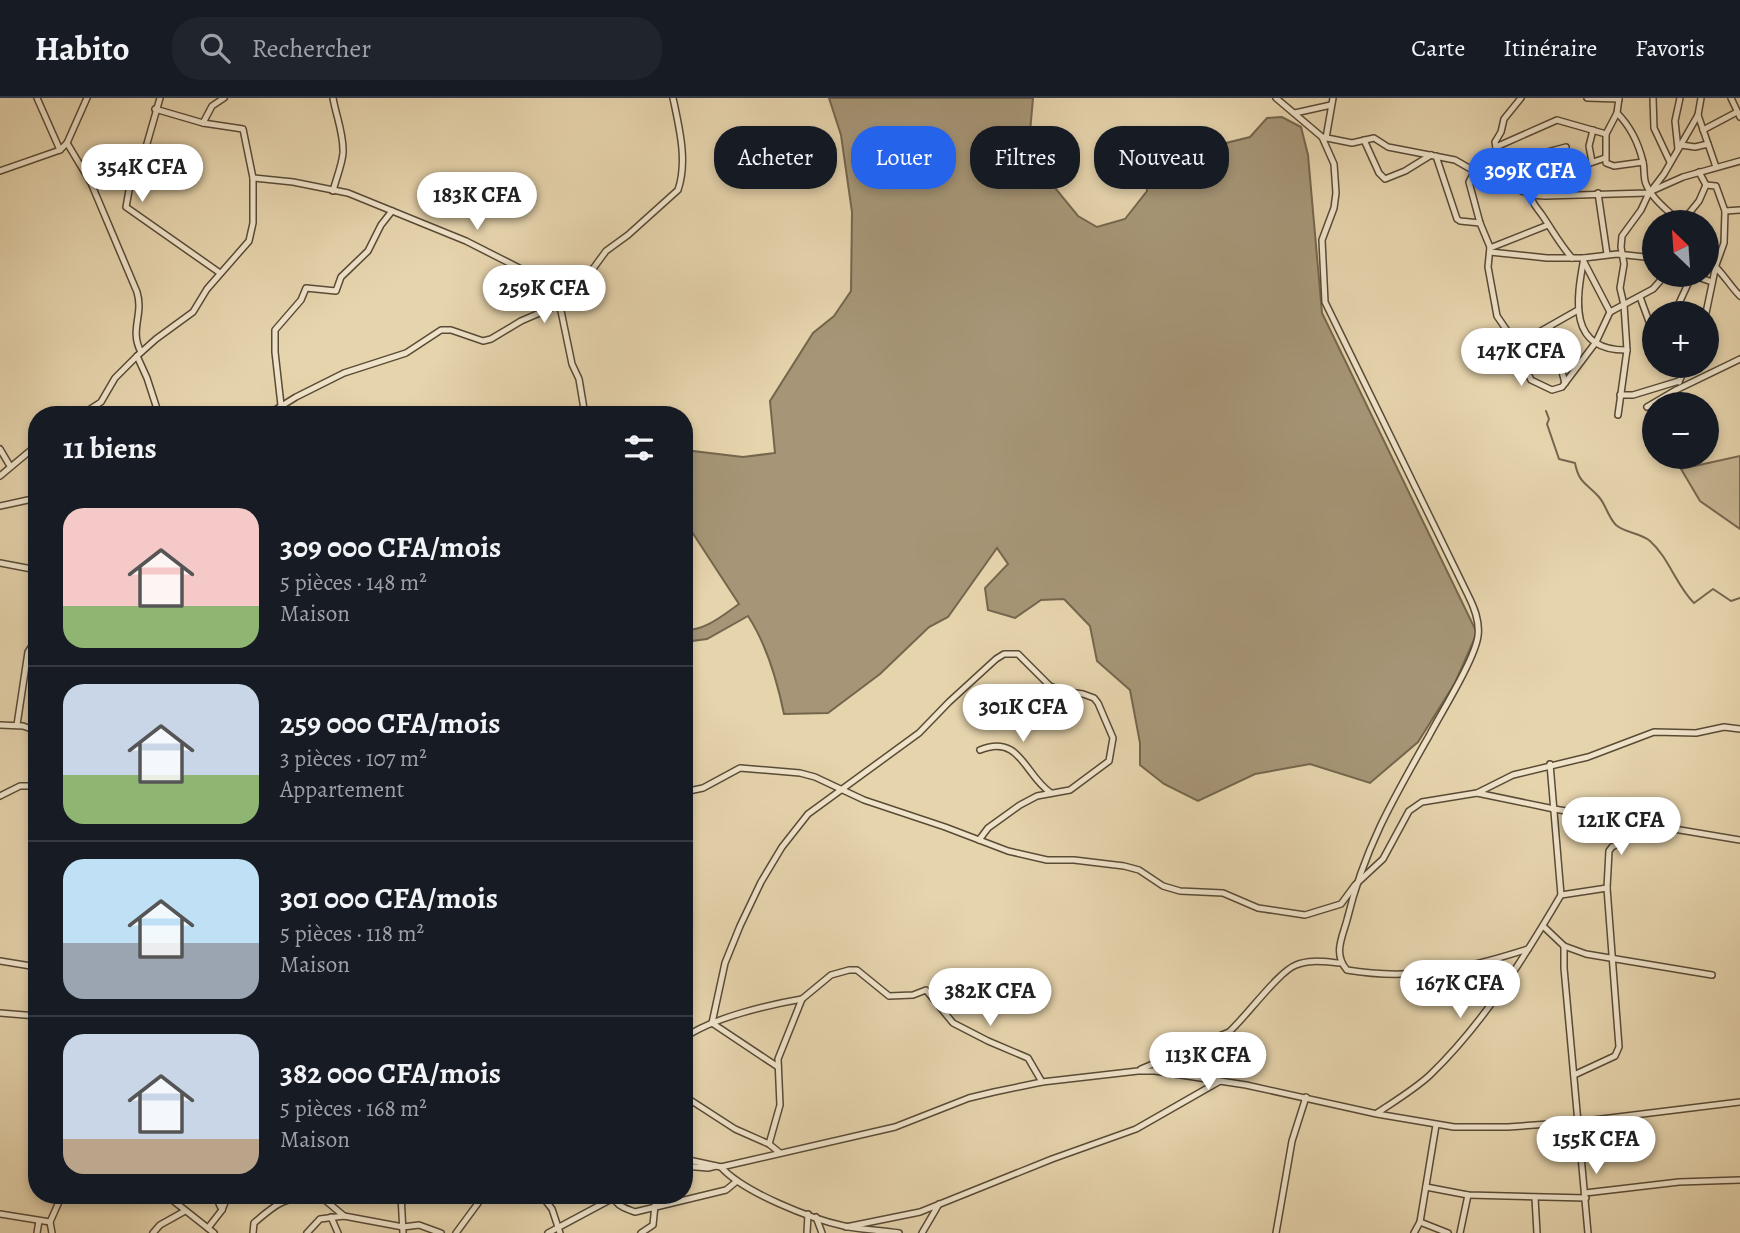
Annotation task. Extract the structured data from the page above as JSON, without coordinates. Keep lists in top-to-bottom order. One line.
{"north":"top left","page":{"header":"Habito","search":"Rechercher","nav":["Carte","Itinéraire","Favoris"],"chip":["Acheter","Louer","Filtres","Nouveau"],"price":["354K CFA","309K CFA","183K CFA","259K CFA","147K CFA","301K CFA","121K CFA","167K CFA","382K CFA","113K CFA","155K CFA"],"map_buttons":["+","−"],"heading":"11 biens","list":[{"name":"309 000 CFA/mois","note":"5 pièces · 148 m² · Maison"},{"name":"259 000 CFA/mois","note":"3 pièces · 107 m² · Appartement"},{"name":"301 000 CFA/mois","note":"5 pièces · 118 m² · Maison"},{"name":"382 000 CFA/mois","note":"5 pièces · 168 m² · Maison"}]}}
